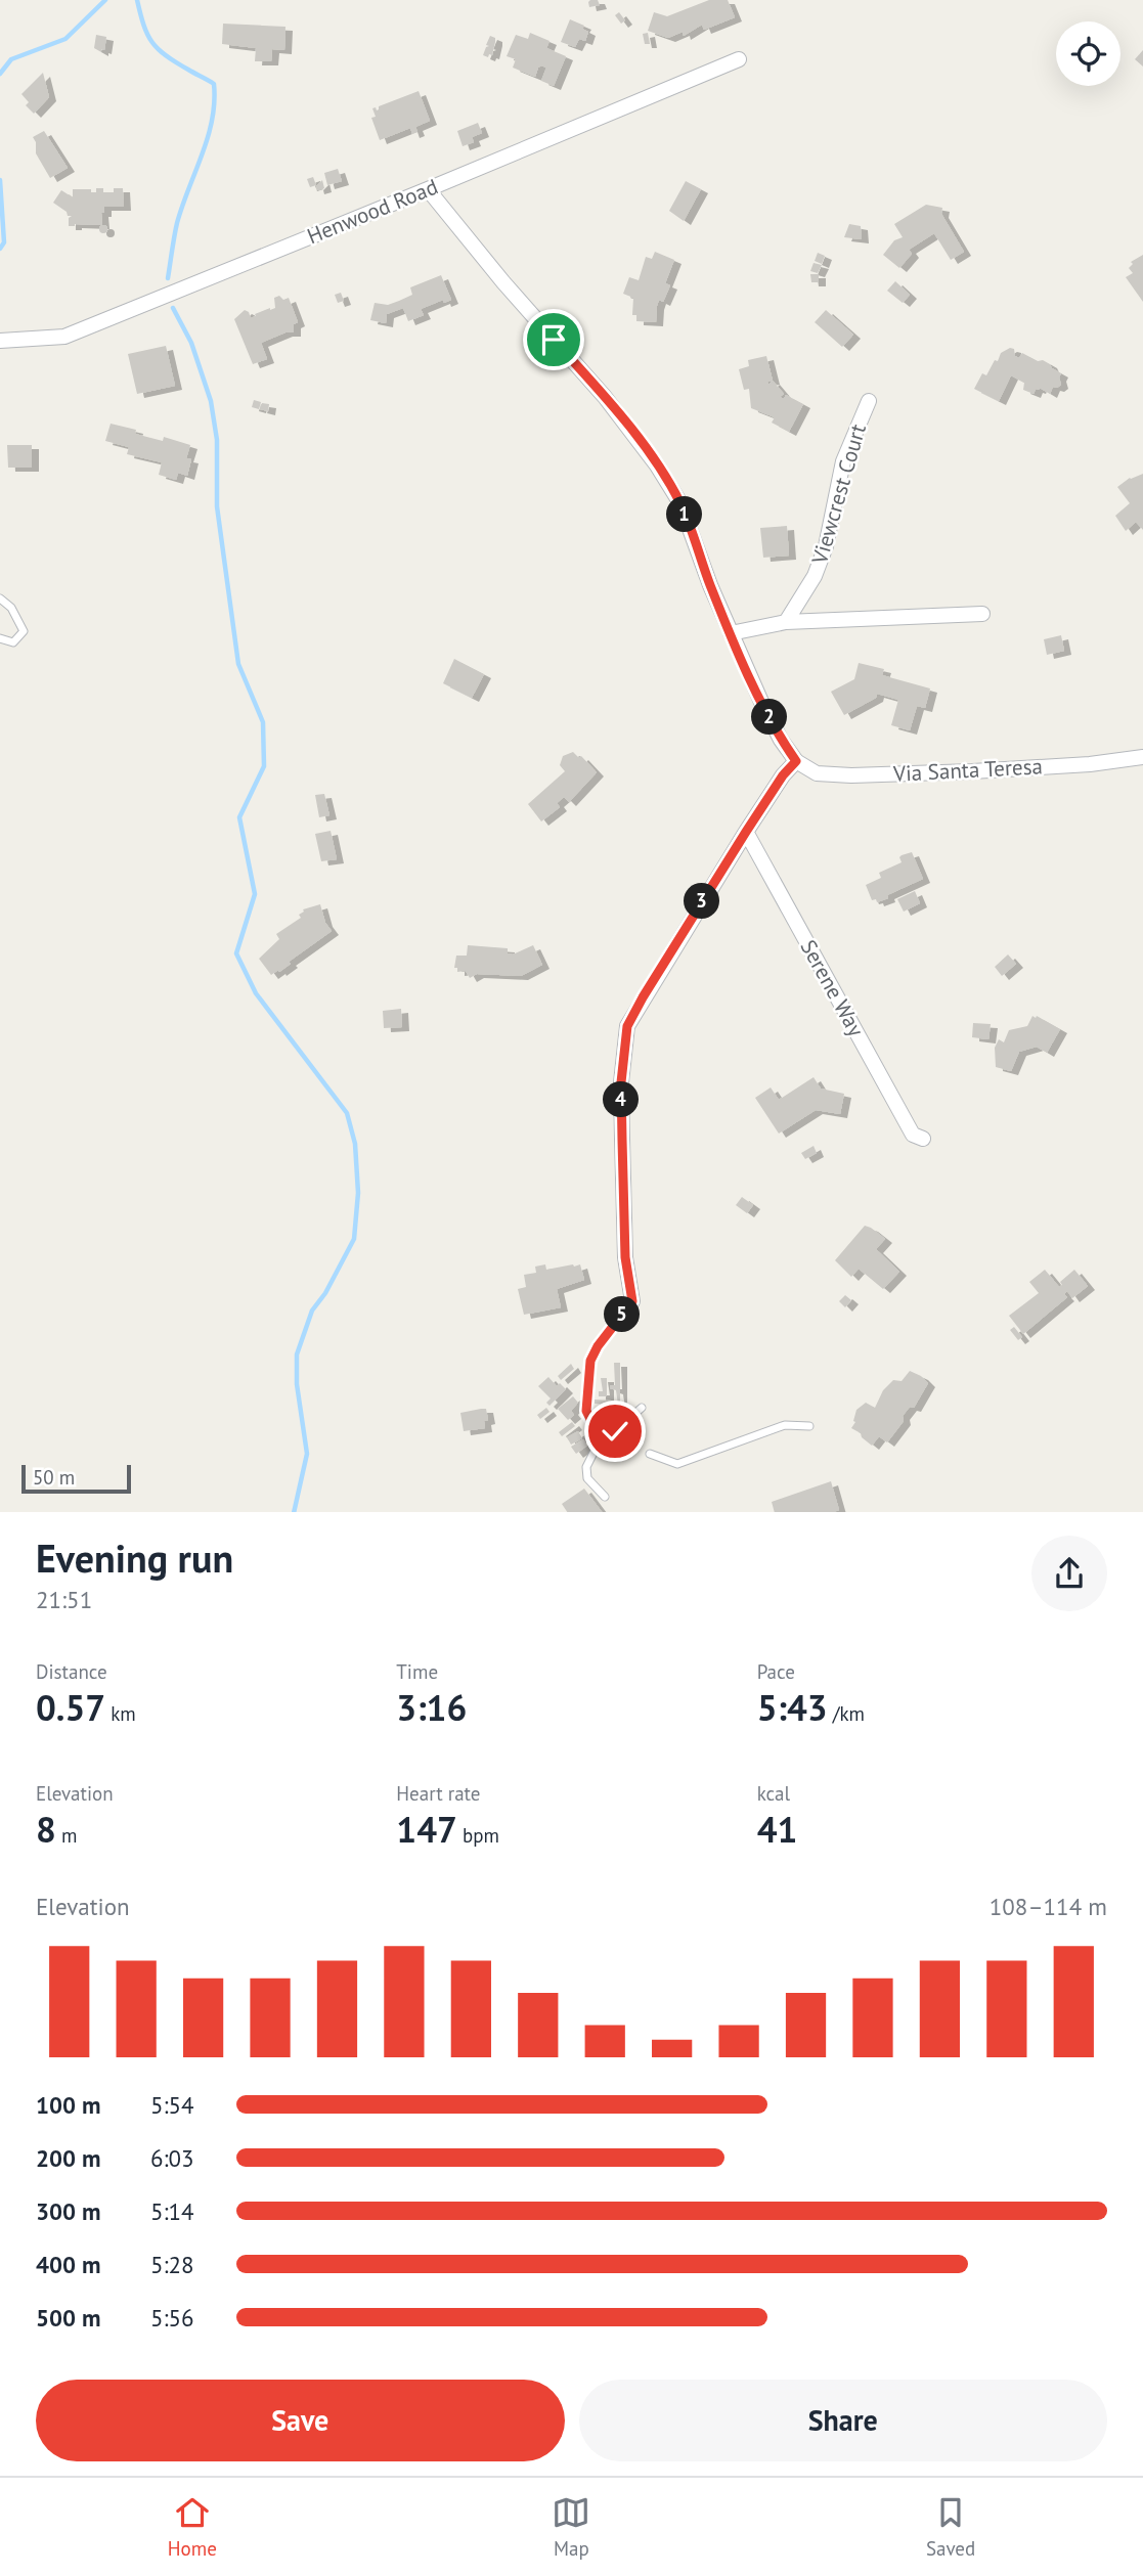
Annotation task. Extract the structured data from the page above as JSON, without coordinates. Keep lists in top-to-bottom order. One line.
{"streets":{"street":["Henwood Road","Viewcrest Court","Via Santa Teresa","Serene Way"]},"scale_bar":"50 m","page":{"pins":["1","2","3","4","5"],"scale":"50 m","heading":["Evening run","21:51"],"stats":[["Distance","0.57 km"],["Time","3:16"],["Pace","5:43 /km"],["Elevation","8 m"],["Heart rate","147 bpm"],["kcal","41"]],"chart":["Elevation","108–114 m"],"list":[{"name":"100 m","note":"5:54"},{"name":"200 m","note":"6:03"},{"name":"300 m","note":"5:14"},{"name":"400 m","note":"5:28"},{"name":"500 m","note":"5:56"}],"buttons":["Save","Share"],"tabs":["Home","Map","Saved"]}}
